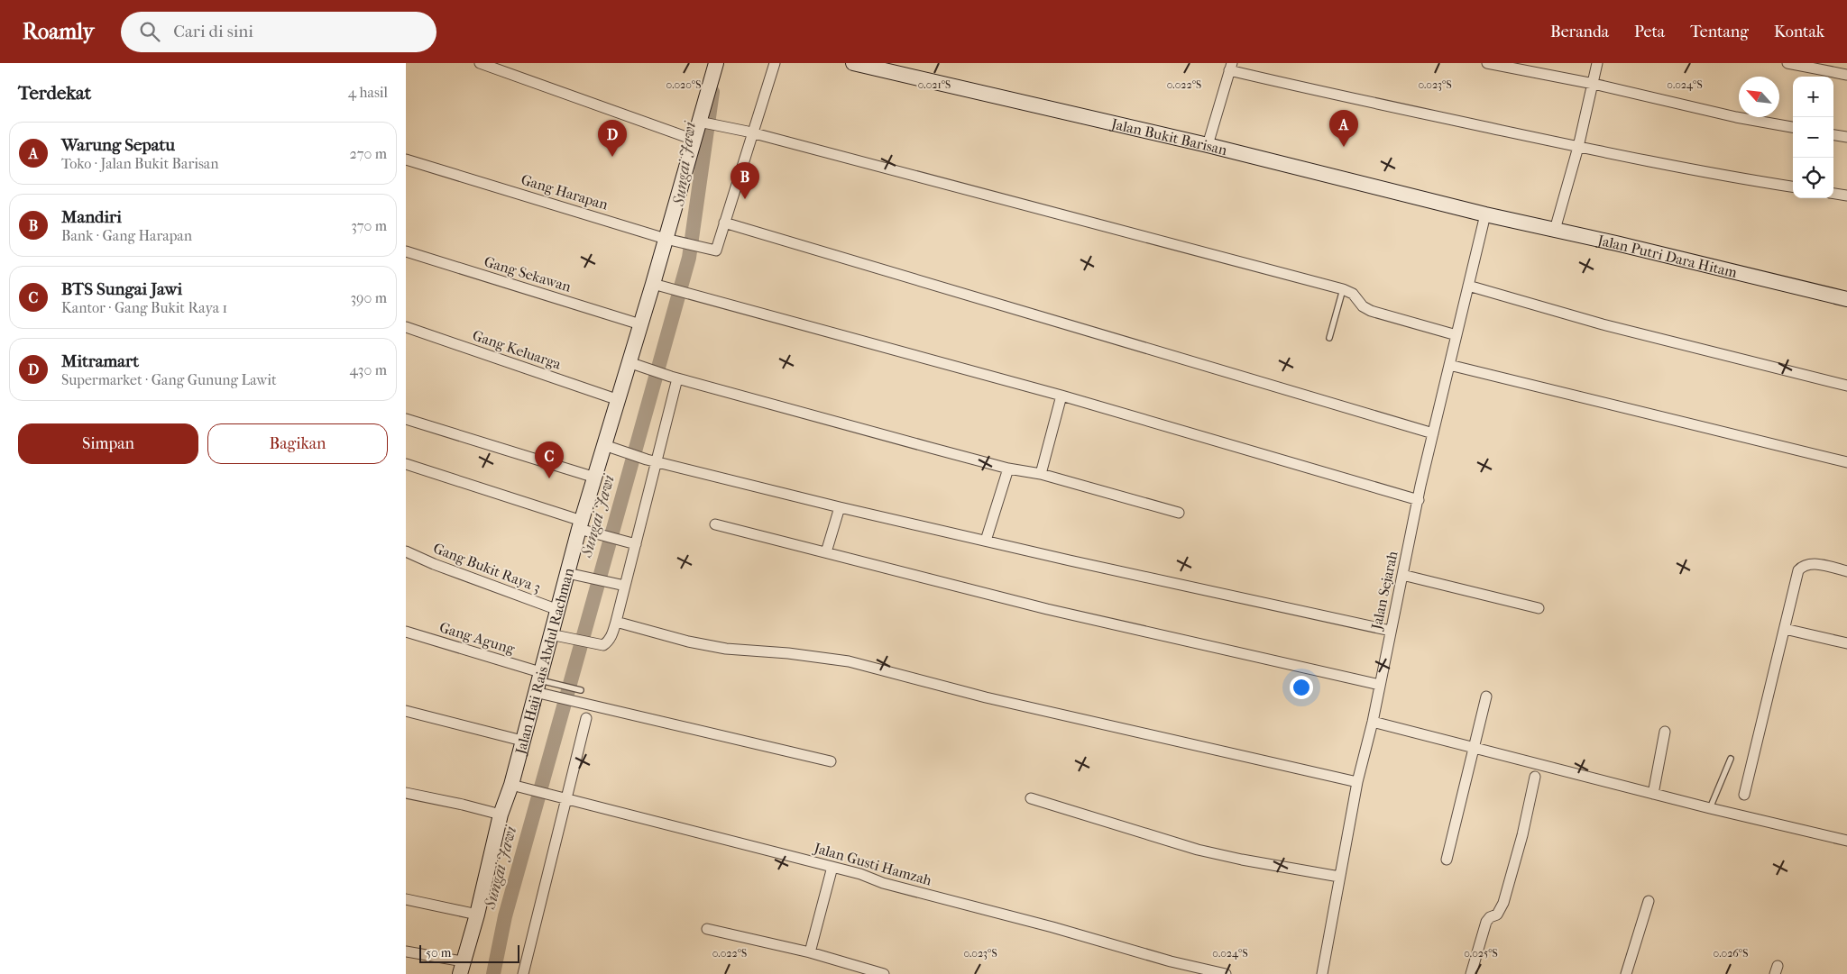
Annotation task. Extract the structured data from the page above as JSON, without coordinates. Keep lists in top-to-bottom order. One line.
{"streets":{"street":["Jalan Bukit Barisan","Gang Harapan","Jalan Putri Dara Hitam","Gang Sekawan","Gang Keluarga","Gang Bukit Raya 3","Jalan Sejarah","Gang Agung","Jalan Haji Rais Abdul Rachman","Jalan Gusti Hamzah"]},"crossings":[["Jalan Bukit Barisan","Jalan Putri Dara Hitam"],["Jalan Bukit Barisan","Jalan Sejarah"],["Gang Harapan","Jalan Haji Rais Abdul Rachman"],["Jalan Putri Dara Hitam","Jalan Sejarah"],["Gang Sekawan","Jalan Haji Rais Abdul Rachman"],["Gang Keluarga","Jalan Haji Rais Abdul Rachman"],["Gang Bukit Raya 3","Jalan Haji Rais Abdul Rachman"],["Gang Agung","Jalan Haji Rais Abdul Rachman"],["Jalan Haji Rais Abdul Rachman","Jalan Gusti Hamzah"]],"water":["Sungai Jawi"],"scale_bar":"50 m","north":"top left","page":{"header":"Roamly","search":"Cari di sini","nav":["Beranda","Peta","Tentang","Kontak"],"heading":["Terdekat","4 hasil"],"map_buttons":["+","−"],"pins":["A","D","B","C"],"list":[{"mark":"A","name":"Warung Sepatu","note":"Toko · Jalan Bukit Barisan","value":"270 m"},{"mark":"B","name":"Mandiri","note":"Bank · Gang Harapan","value":"370 m"},{"mark":"C","name":"BTS Sungai Jawi","note":"Kantor · Gang Bukit Raya 1","value":"390 m"},{"mark":"D","name":"Mitramart","note":"Supermarket · Gang Gunung Lawit","value":"430 m"}],"buttons":["Simpan","Bagikan"],"scale":"50 m"},"coordinates":["0.020°S","0.021°S","0.022°S","0.023°S","0.024°S","0.025°S","0.026°S"]}
